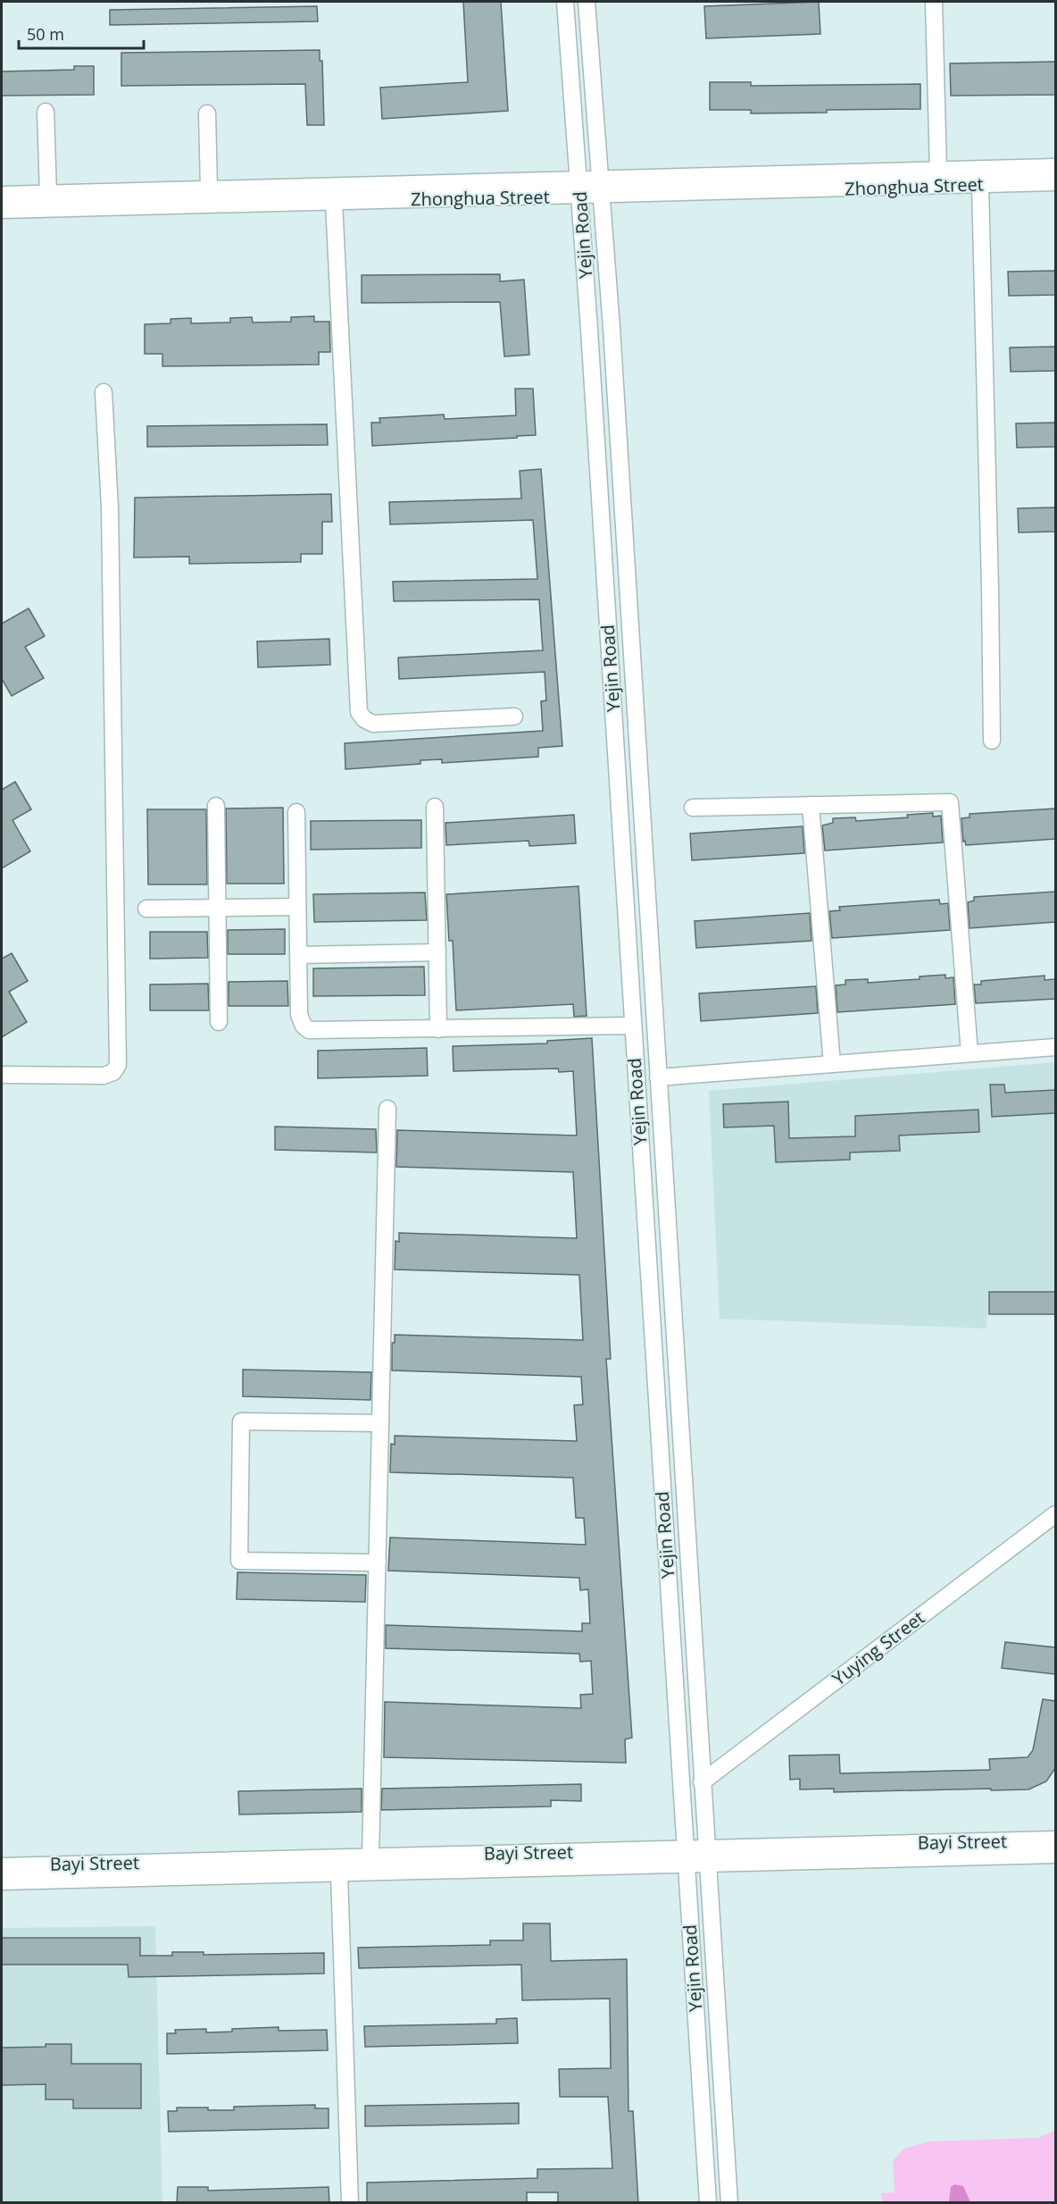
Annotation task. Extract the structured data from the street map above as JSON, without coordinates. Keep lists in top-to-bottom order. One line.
{"streets":{"street":["Zhonghua Street","Yejin Road","Yuying Street","Bayi Street"]},"crossings":[["Zhonghua Street","Yejin Road"],["Yejin Road","Yuying Street"],["Yejin Road","Bayi Street"]],"scale_bar":"50 m"}
